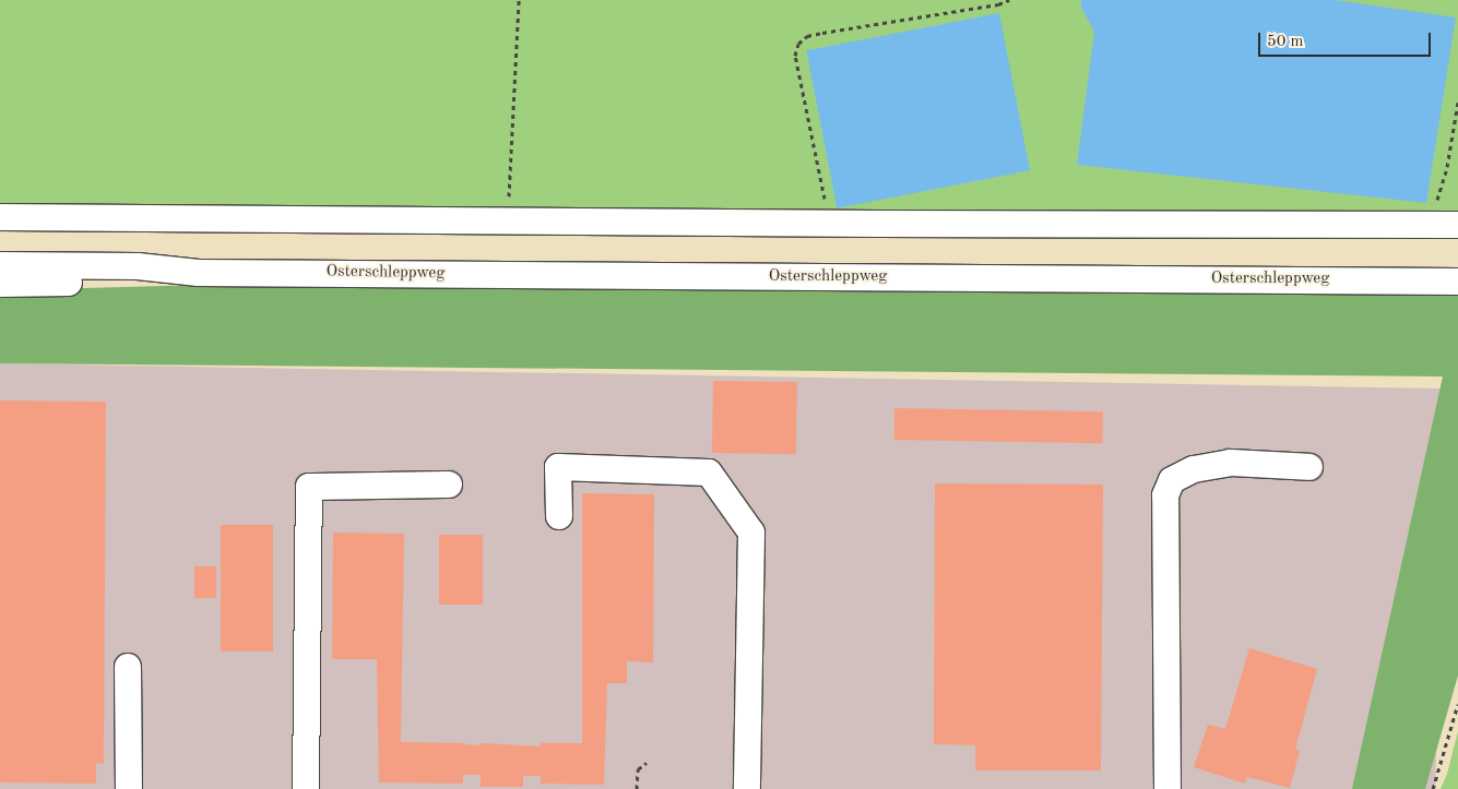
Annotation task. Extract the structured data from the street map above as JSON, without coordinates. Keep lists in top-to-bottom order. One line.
{"streets":{"street":["Osterschleppweg"]},"scale_bar":"50 m"}
